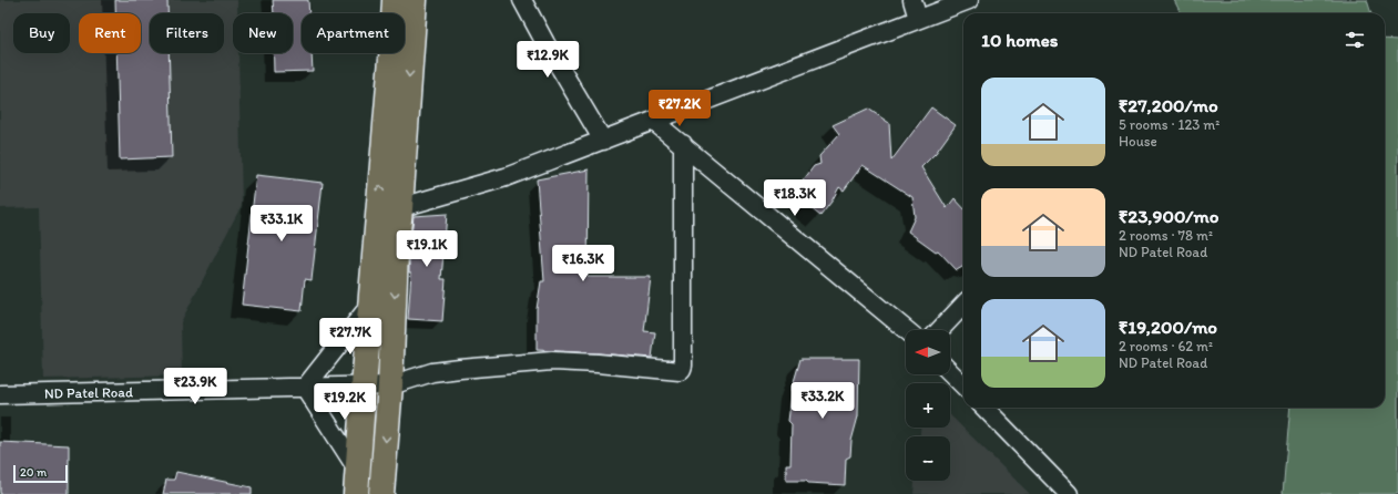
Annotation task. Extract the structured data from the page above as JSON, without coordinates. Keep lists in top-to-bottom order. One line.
{"streets":{"street":["ND Patel Road"]},"scale_bar":"20 m","north":"left","page":{"chip":["Buy","Rent","Filters","New","Apartment"],"heading":"10 homes","price":["₹12.9K","₹27.2K","₹18.3K","₹33.1K","₹19.1K","₹16.3K","₹27.7K","₹23.9K","₹33.2K","₹19.2K"],"list":[{"name":"₹27,200/mo","note":"5 rooms · 123 m² · House"},{"name":"₹23,900/mo","note":"2 rooms · 78 m² · ND Patel Road"},{"name":"₹19,200/mo","note":"2 rooms · 62 m² · ND Patel Road"}],"map_buttons":["+","−"],"scale":"20 m"}}
